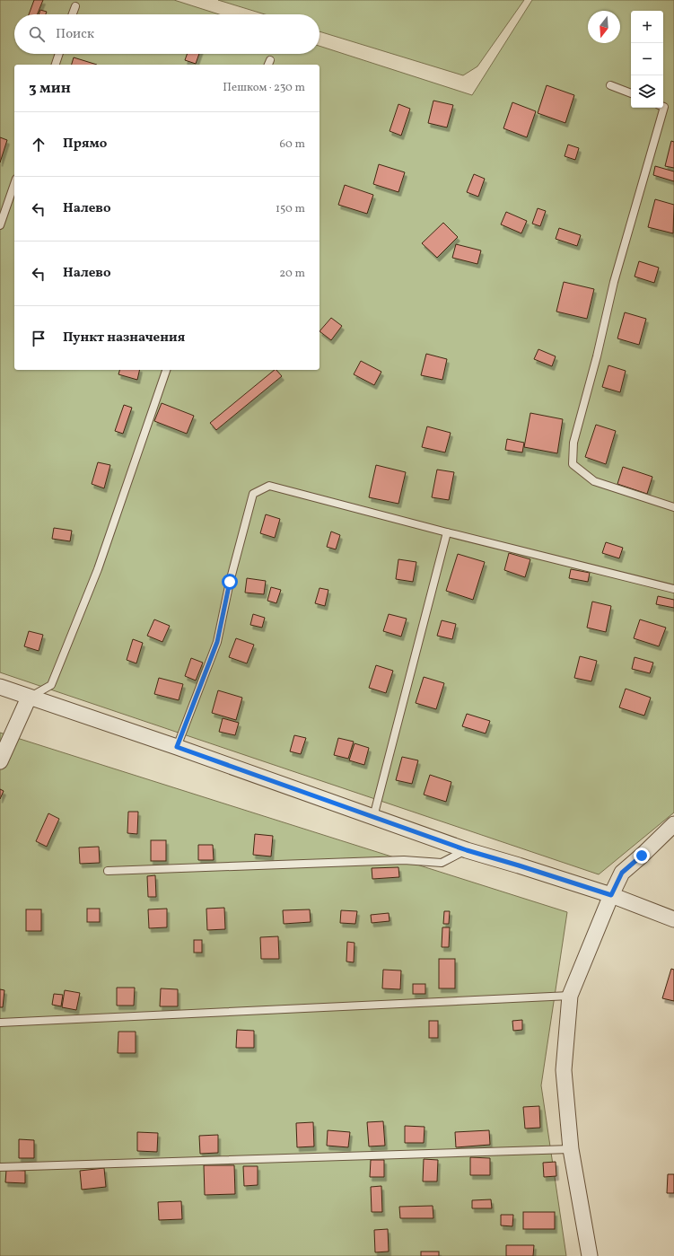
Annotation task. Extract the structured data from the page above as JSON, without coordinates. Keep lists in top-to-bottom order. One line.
{"north":"bottom","page":{"map_buttons":["+","−"],"search":"Поиск","heading":["3 мин","Пешком · 230 m"],"list":[["Прямо","60 m"],["Налево","150 m"],["Налево","20 m"],"Пункт назначения"]}}
